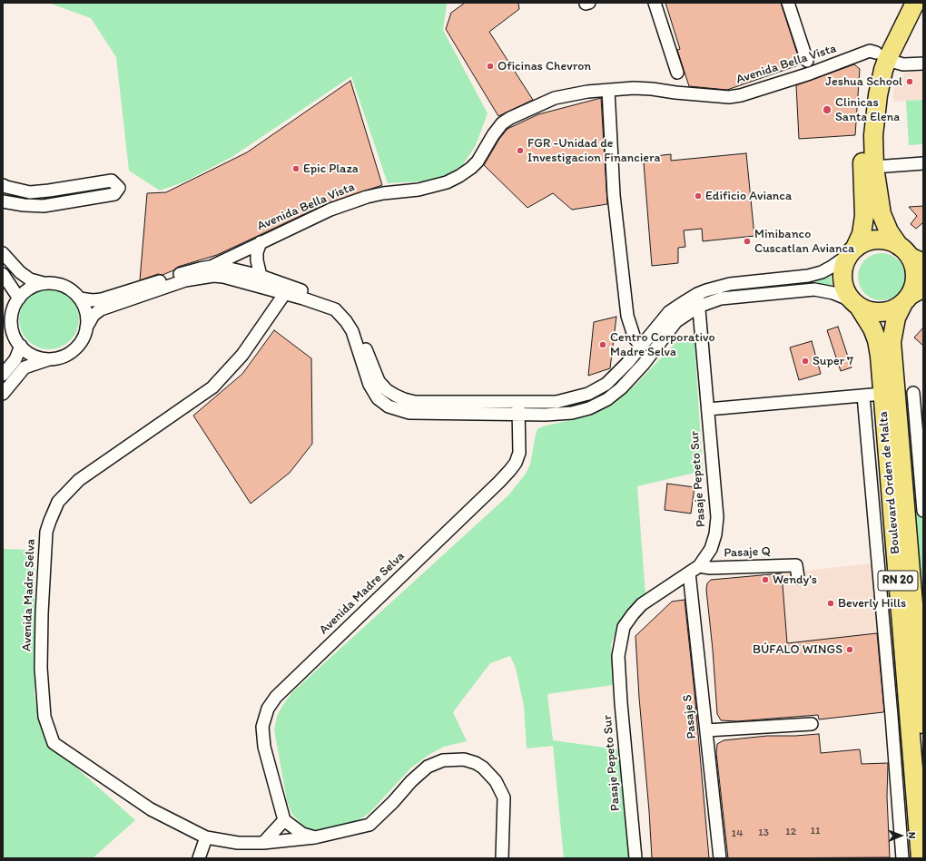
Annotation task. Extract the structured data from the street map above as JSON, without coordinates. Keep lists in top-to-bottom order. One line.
{"streets":{"highway":["Boulevard Orden de Malta","RN 20"],"street":["Avenida Bella Vista","Pasaje Pepeto Sur","Pasaje Q","Avenida Madre Selva","Pasaje S"]},"crossings":[["Avenida Bella Vista","RN 20"],["Pasaje Pepeto Sur","Pasaje Q"],["Pasaje Pepeto Sur","Pasaje S"],["Boulevard Orden de Malta","RN 20"],["Pasaje Q","Pasaje S"]],"places":["Oficinas Chevron","Jeshua School","Clinicas Santa Elena","FGR -Unidad de Investigacion Financiera","Epic Plaza","Edificio Avianca","Minibanco Cuscatlan Avianca","Centro Corporativo Madre Selva","Super 7","Wendy's","Beverly Hills","BÚFALO WINGS"],"house_numbers":["11","12","13","14"],"north":"right"}
